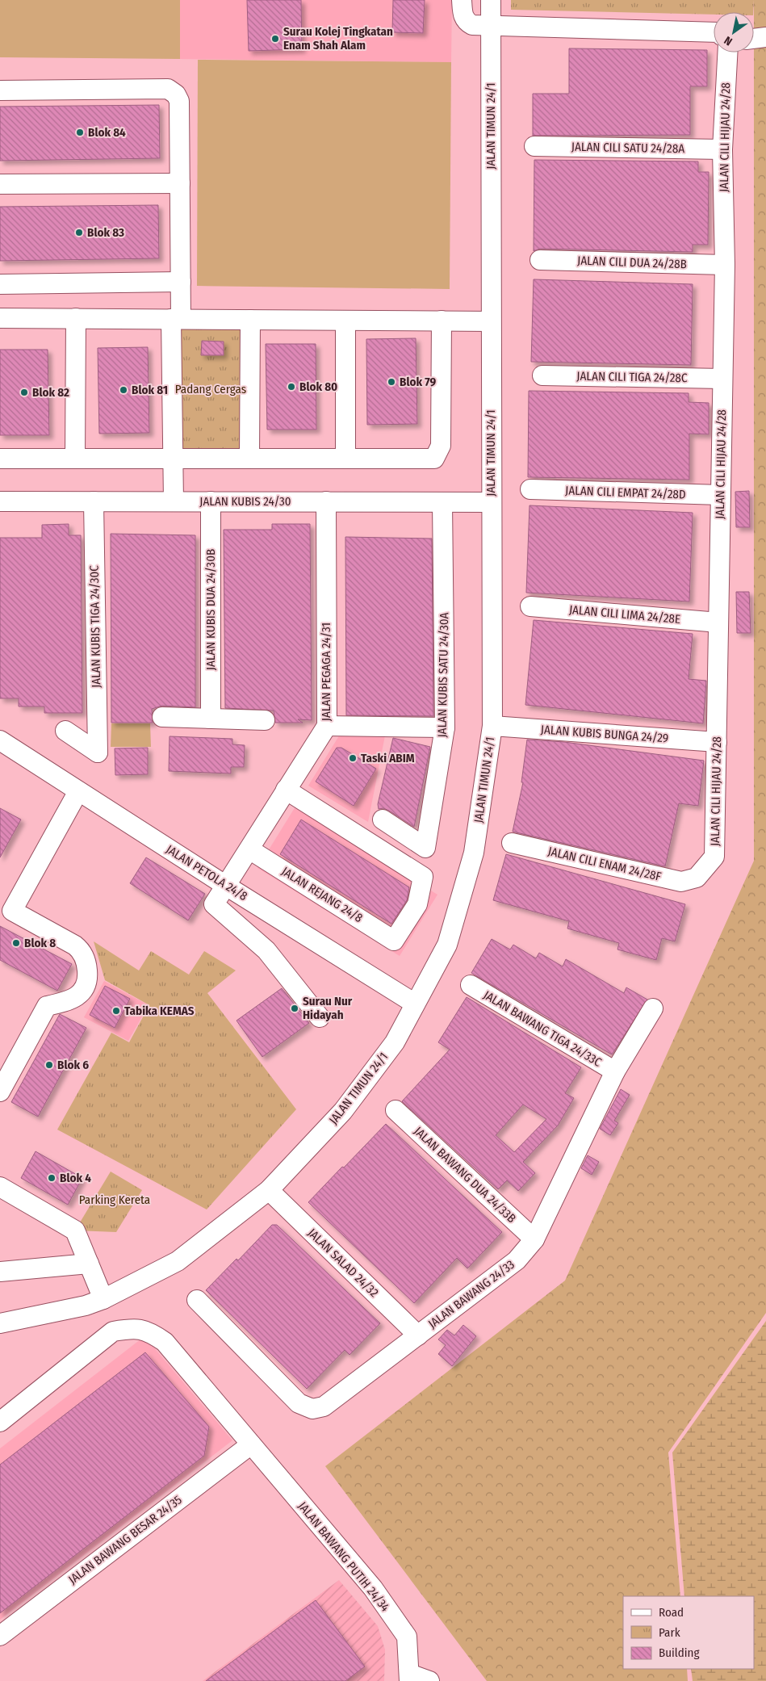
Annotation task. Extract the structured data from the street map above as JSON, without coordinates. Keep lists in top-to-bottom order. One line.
{"streets":{"street":["JALAN TIMUN 24/1","JALAN CILI HIJAU 24/28","JALAN CILI SATU 24/28A","JALAN CILI DUA 24/28B","JALAN CILI TIGA 24/28C","JALAN CILI EMPAT 24/28D","JALAN KUBIS 24/30","JALAN KUBIS DUA 24/30B","JALAN CILI LIMA 24/28E","JALAN KUBIS TIGA 24/30C","JALAN PEGAGA 24/31","JALAN KUBIS SATU 24/30A","JALAN KUBIS BUNGA 24/29","JALAN CILI ENAM 24/28F","JALAN PETOLA 24/8","JALAN REJANG 24/8","JALAN BAWANG TIGA 24/33C","JALAN BAWANG DUA 24/33B","JALAN SALAD 24/32","JALAN BAWANG 24/33","JALAN BAWANG BESAR 24/35","JALAN BAWANG PUTIH 24/34"]},"crossings":[["JALAN TIMUN 24/1","JALAN KUBIS 24/30"],["JALAN TIMUN 24/1","JALAN KUBIS BUNGA 24/29"],["JALAN TIMUN 24/1","JALAN PETOLA 24/8"],["JALAN TIMUN 24/1","JALAN SALAD 24/32"],["JALAN CILI HIJAU 24/28","JALAN CILI SATU 24/28A"],["JALAN CILI HIJAU 24/28","JALAN CILI DUA 24/28B"],["JALAN CILI HIJAU 24/28","JALAN CILI TIGA 24/28C"],["JALAN CILI HIJAU 24/28","JALAN CILI EMPAT 24/28D"],["JALAN CILI HIJAU 24/28","JALAN CILI LIMA 24/28E"],["JALAN CILI HIJAU 24/28","JALAN KUBIS BUNGA 24/29"],["JALAN CILI HIJAU 24/28","JALAN CILI ENAM 24/28F"],["JALAN KUBIS 24/30","JALAN KUBIS DUA 24/30B"],["JALAN KUBIS 24/30","JALAN KUBIS TIGA 24/30C"],["JALAN KUBIS 24/30","JALAN PEGAGA 24/31"],["JALAN KUBIS 24/30","JALAN KUBIS SATU 24/30A"],["JALAN PEGAGA 24/31","JALAN PETOLA 24/8"],["JALAN PEGAGA 24/31","JALAN REJANG 24/8"],["JALAN BAWANG TIGA 24/33C","JALAN BAWANG 24/33"],["JALAN BAWANG DUA 24/33B","JALAN BAWANG 24/33"],["JALAN SALAD 24/32","JALAN BAWANG 24/33"],["JALAN BAWANG BESAR 24/35","JALAN BAWANG PUTIH 24/34"]],"parks":["Padang Cergas","Parking Kereta"],"places":["Surau Kolej Tingkatan Enam Shah Alam","Blok 84","Blok 83","Blok 79","Blok 80","Blok 81","Blok 82","Taski ABIM","Blok 8","Surau Nur Hidayah","Tabika KEMAS","Blok 6","Blok 4"],"legend":["Road","Park","Building"],"north":"bottom left"}
